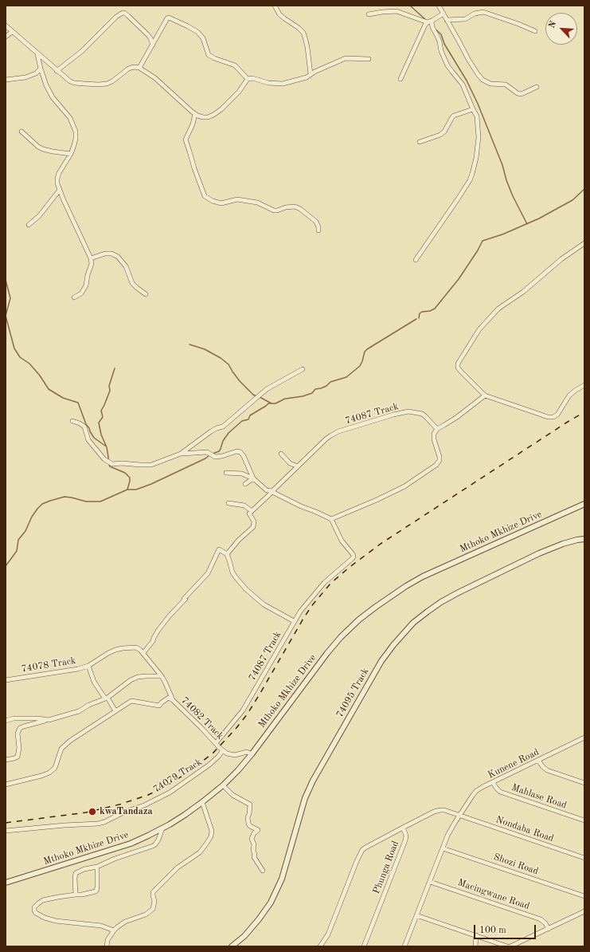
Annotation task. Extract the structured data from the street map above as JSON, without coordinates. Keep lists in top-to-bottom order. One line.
{"streets":{"street":["74087 Track","Mthoko Mkhize Drive","74078 Track","74095 Track","74082 Track","Kunene Road","74079 Track","Mahlase Road","Nondaba Road","Shozi Road","Phunga Road","Macingwane Road"]},"crossings":[["74087 Track","74082 Track"],["Mthoko Mkhize Drive","74082 Track"],["74078 Track","74082 Track"],["74082 Track","74079 Track"],["Kunene Road","Mahlase Road"],["Kunene Road","Nondaba Road"],["Kunene Road","Shozi Road"],["Kunene Road","Macingwane Road"]],"places":["kwaTandaza"],"scale_bar":"100 m","north":"top left"}
